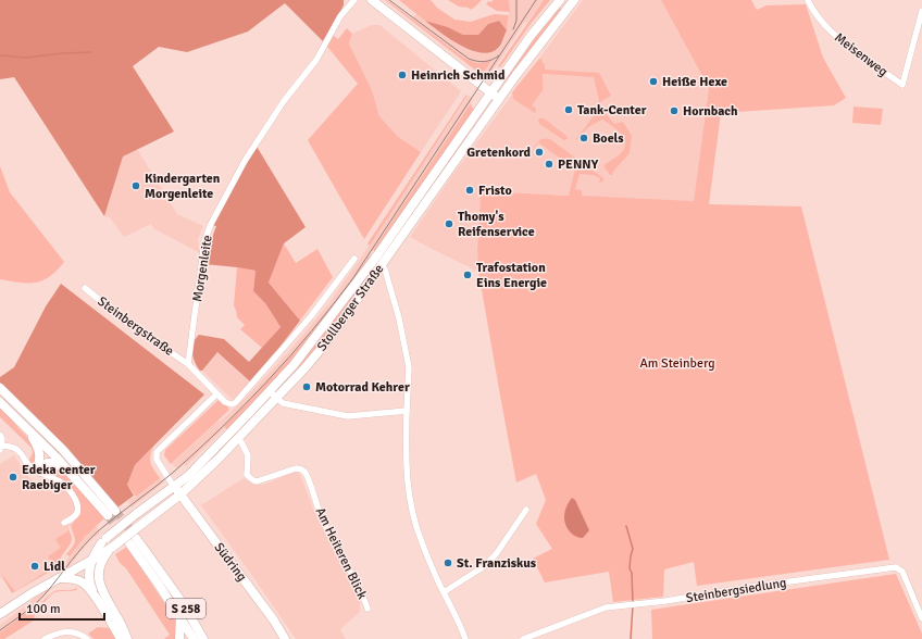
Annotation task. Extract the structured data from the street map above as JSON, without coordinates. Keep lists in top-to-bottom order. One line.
{"streets":{"main road":["Stollberger Straße","Südring","S 258"],"street":["Meisenweg","Morgenleite","Steinbergstraße","Am Heiteren Blick","Steinbergsiedlung"]},"crossings":[["Morgenleite","Steinbergstraße"],["Stollberger Straße","Am Heiteren Blick"],["Stollberger Straße","Südring"]],"parks":["Am Steinberg"],"places":["Heinrich Schmid","Heiße Hexe","Tank-Center","Hornbach","Boels","Gretenkord","PENNY","Kindergarten Morgenleite","Fristo","Thomy's Reifenservice","Trafostation Eins Energie","Motorrad Kehrer","Edeka center Raebiger","St. Franziskus","Lidl"],"scale_bar":"100 m"}
